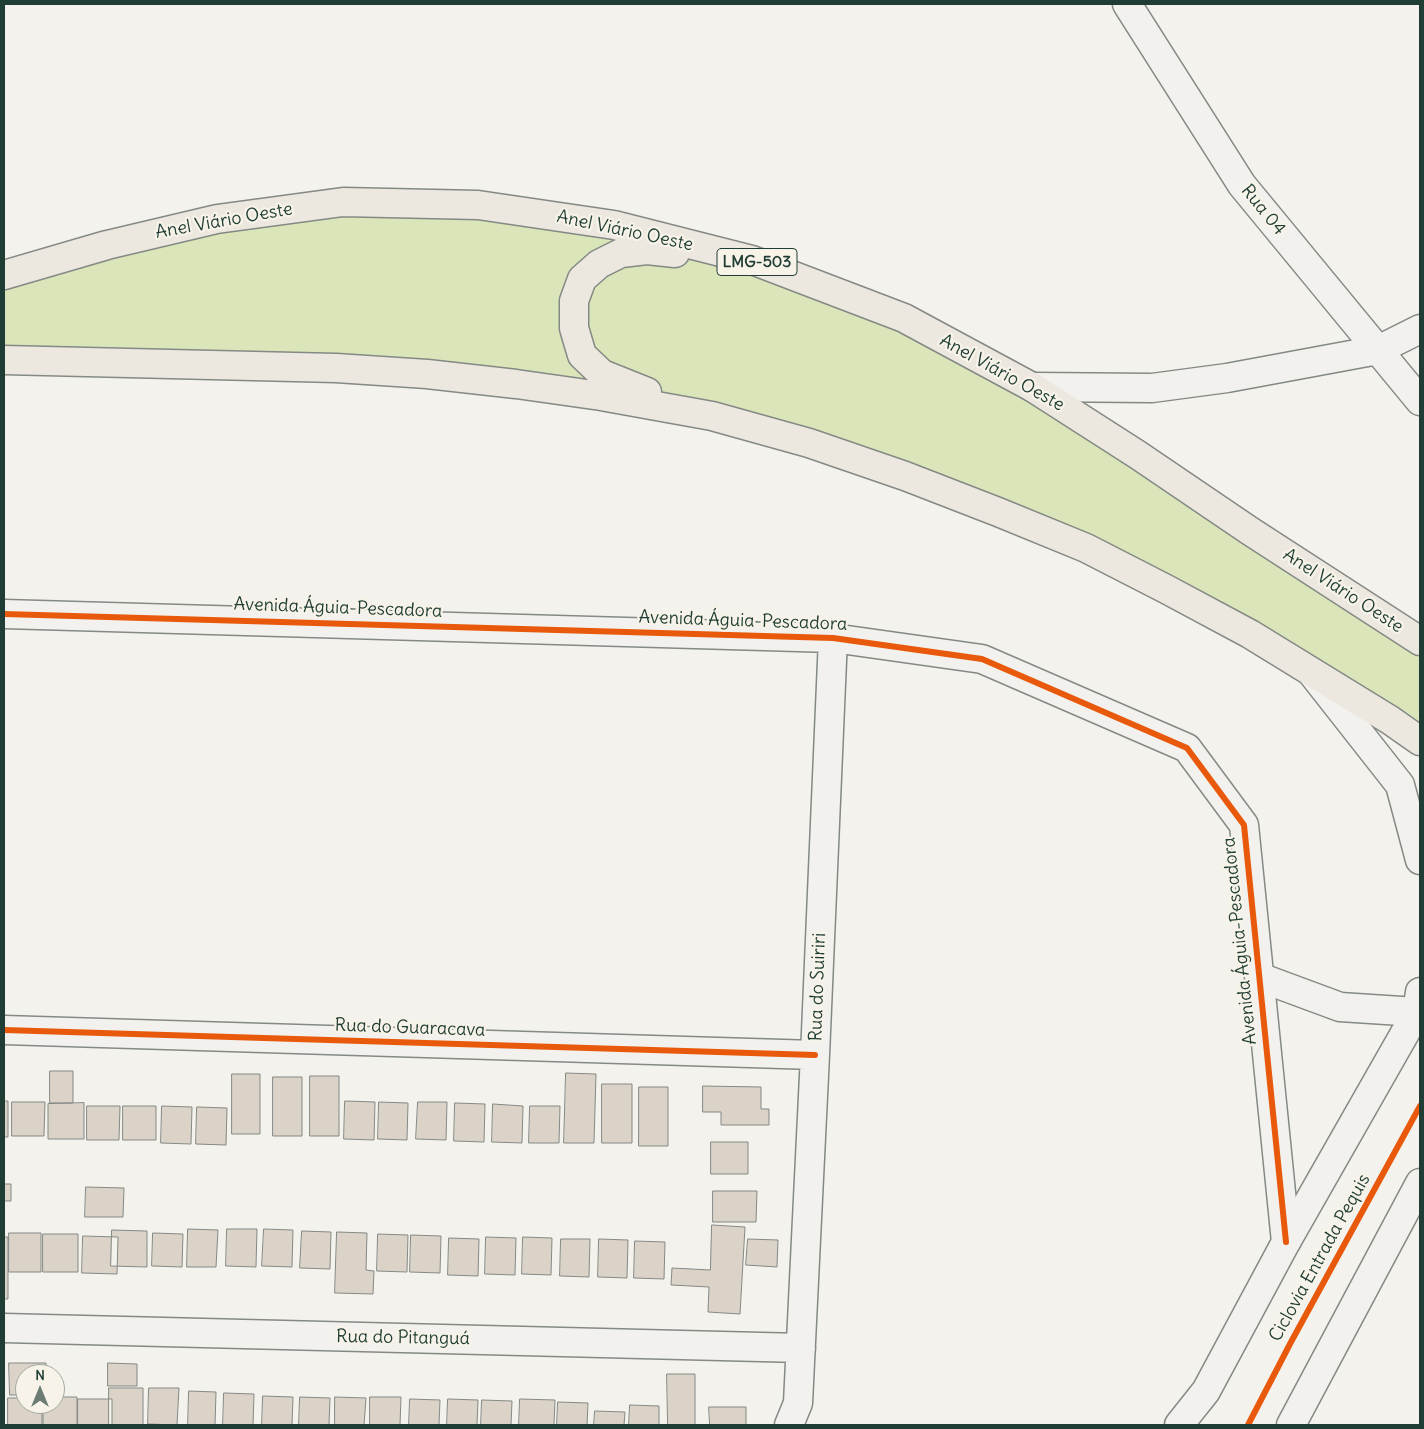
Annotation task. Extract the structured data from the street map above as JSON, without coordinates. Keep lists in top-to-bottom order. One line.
{"streets":{"main road":["Anel Viário Oeste","LMG-503"],"street":["Rua 04","Avenida Águia-Pescadora","Rua do Suiriri","Rua do Guaracava","Rua do Pitanguá"],"cycle path":["Ciclovia Entrada Pequis"]},"crossings":[["Avenida Águia-Pescadora","Rua do Suiriri"],["Rua do Suiriri","Rua do Guaracava"],["Rua do Suiriri","Rua do Pitanguá"]],"north":"top"}
